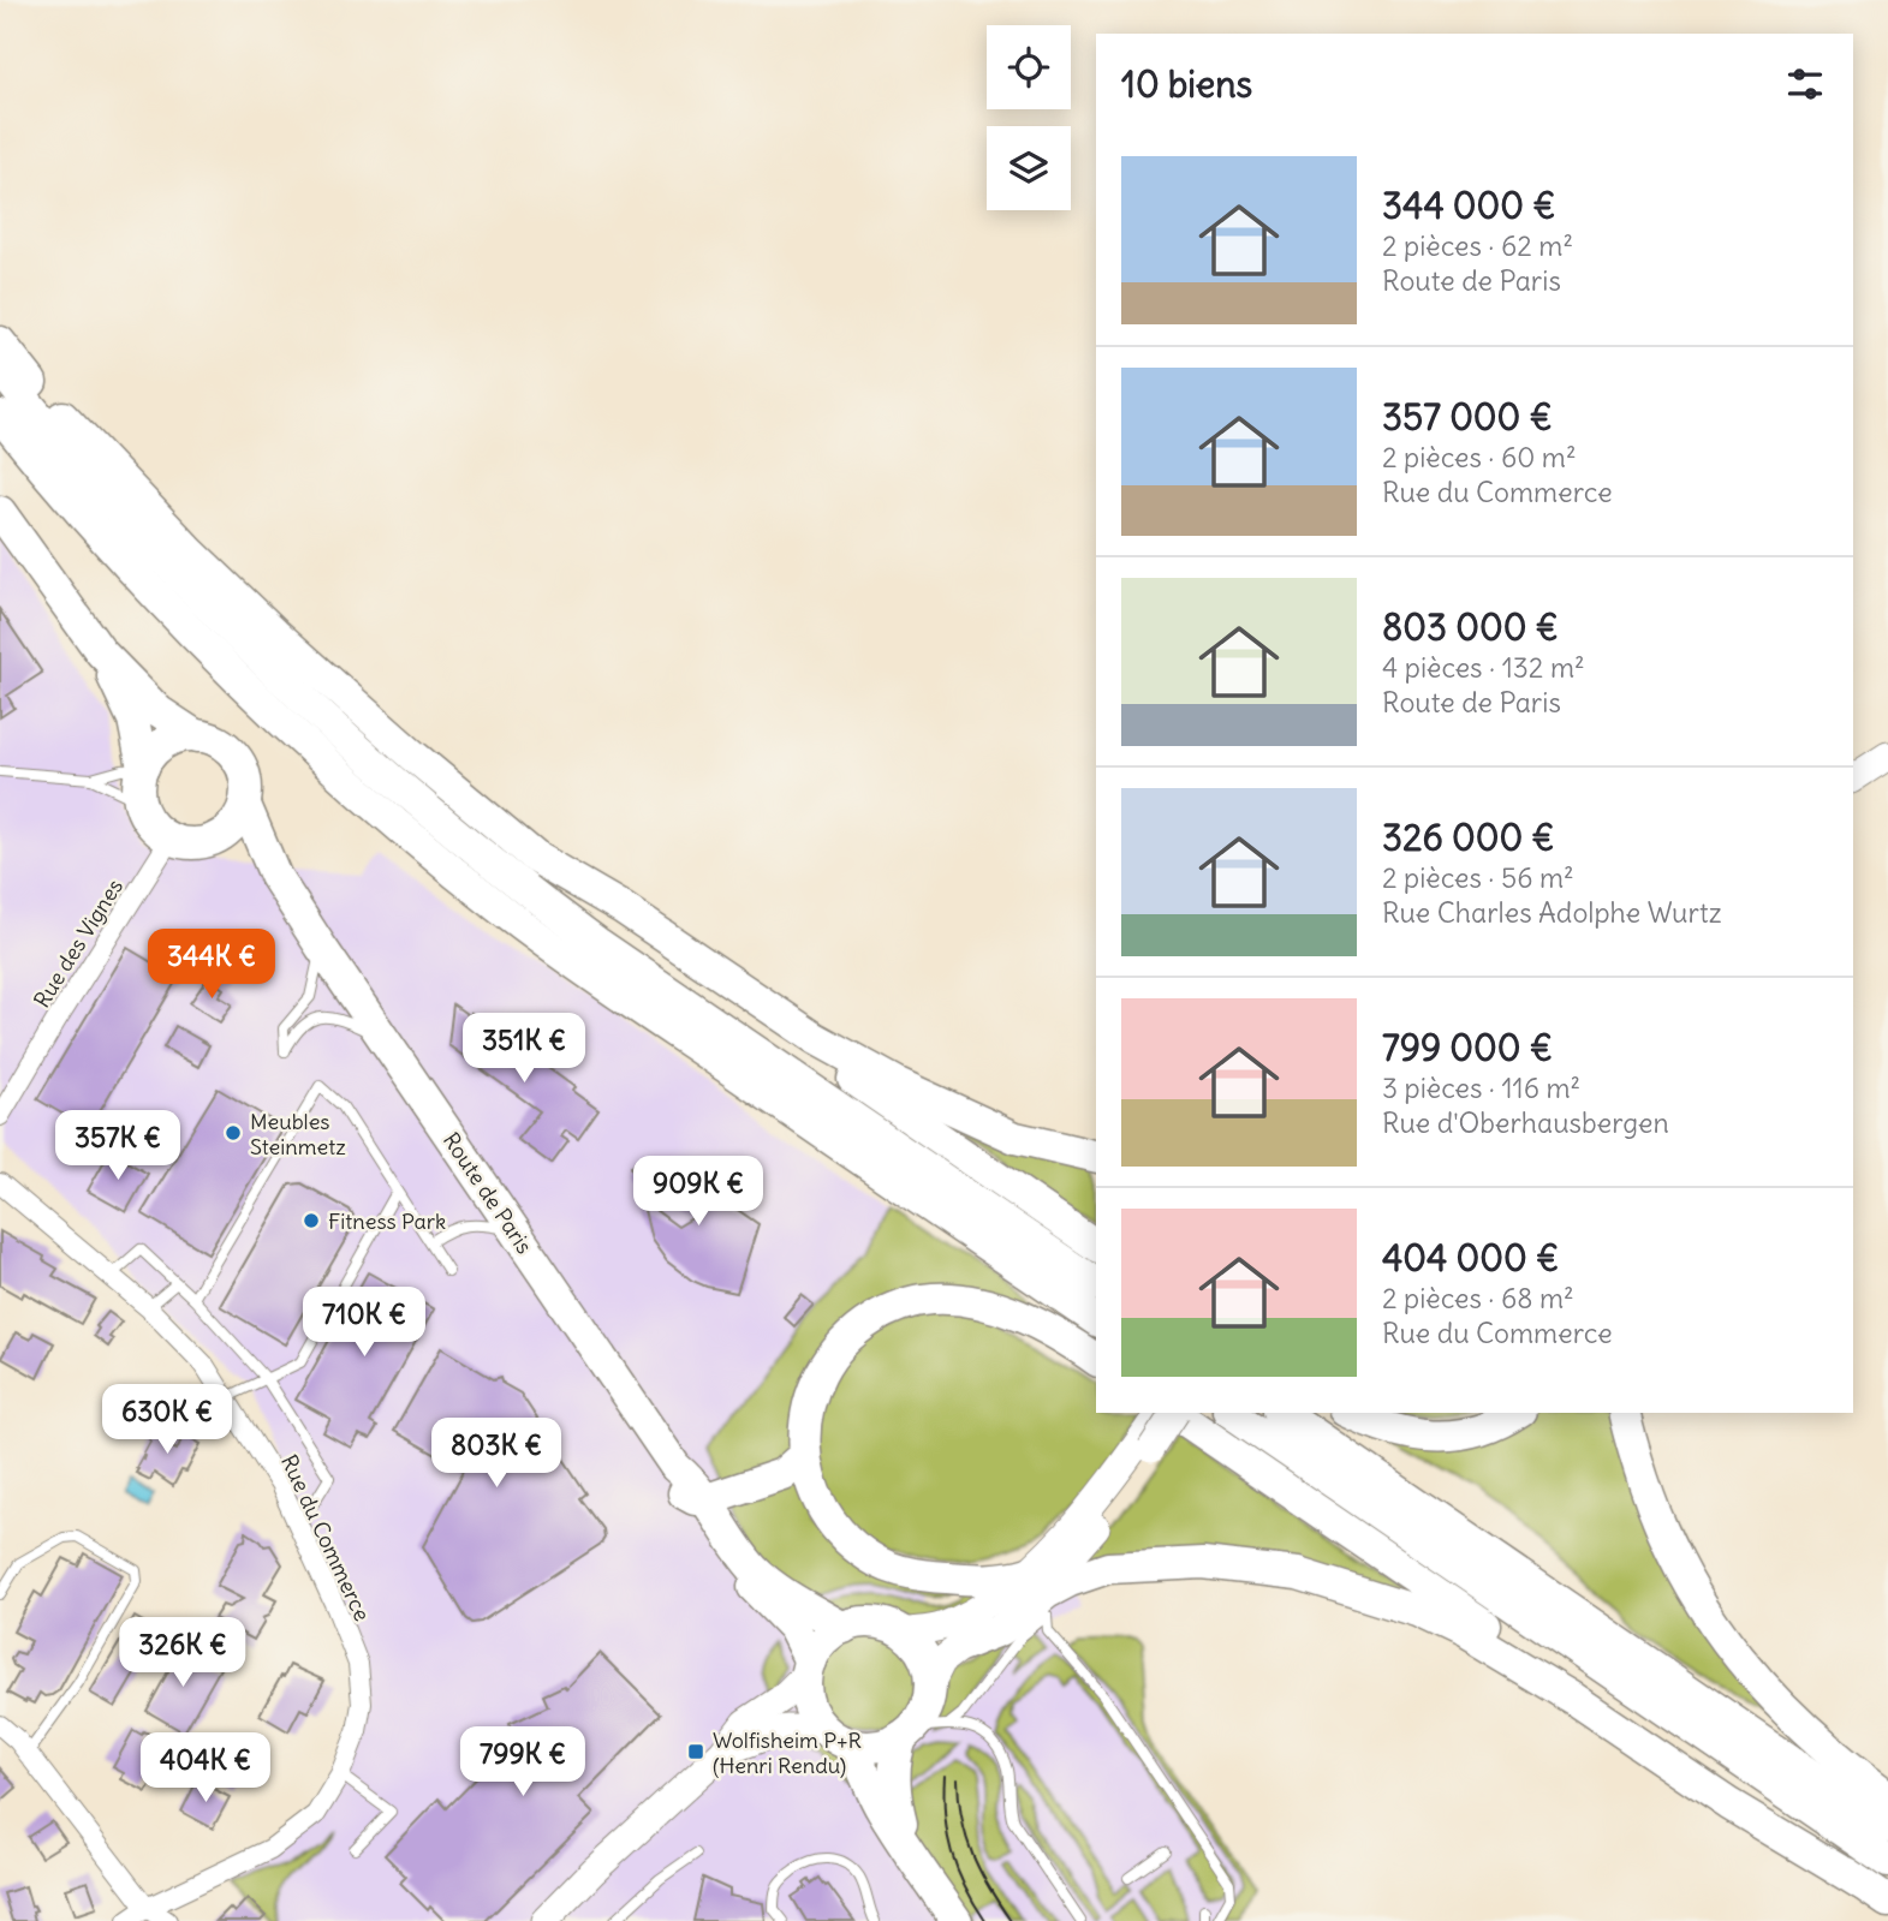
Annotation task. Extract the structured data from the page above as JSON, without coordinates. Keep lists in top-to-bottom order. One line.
{"streets":{"main road":["Route de Paris"],"street":["Rue des Vignes","Rue du Commerce"]},"crossings":[["Rue des Vignes","Route de Paris"]],"places":{"other":["Meubles Steinmetz","Fitness Park"],"transit":["Wolfisheim P+R (Henri Rendu)"]},"page":{"heading":"10 biens","list":[{"name":"344 000 €","note":"2 pièces · 62 m² · Route de Paris"},{"name":"357 000 €","note":"2 pièces · 60 m² · Rue du Commerce"},{"name":"803 000 €","note":"4 pièces · 132 m² · Route de Paris"},{"name":"326 000 €","note":"2 pièces · 56 m² · Rue Charles Adolphe Wurtz"},{"name":"799 000 €","note":"3 pièces · 116 m² · Rue d'Oberhausbergen"},{"name":"404 000 €","note":"2 pièces · 68 m² · Rue du Commerce"}],"price":["344K €","351K €","357K €","909K €","710K €","630K €","803K €","326K €","799K €","404K €"]}}
